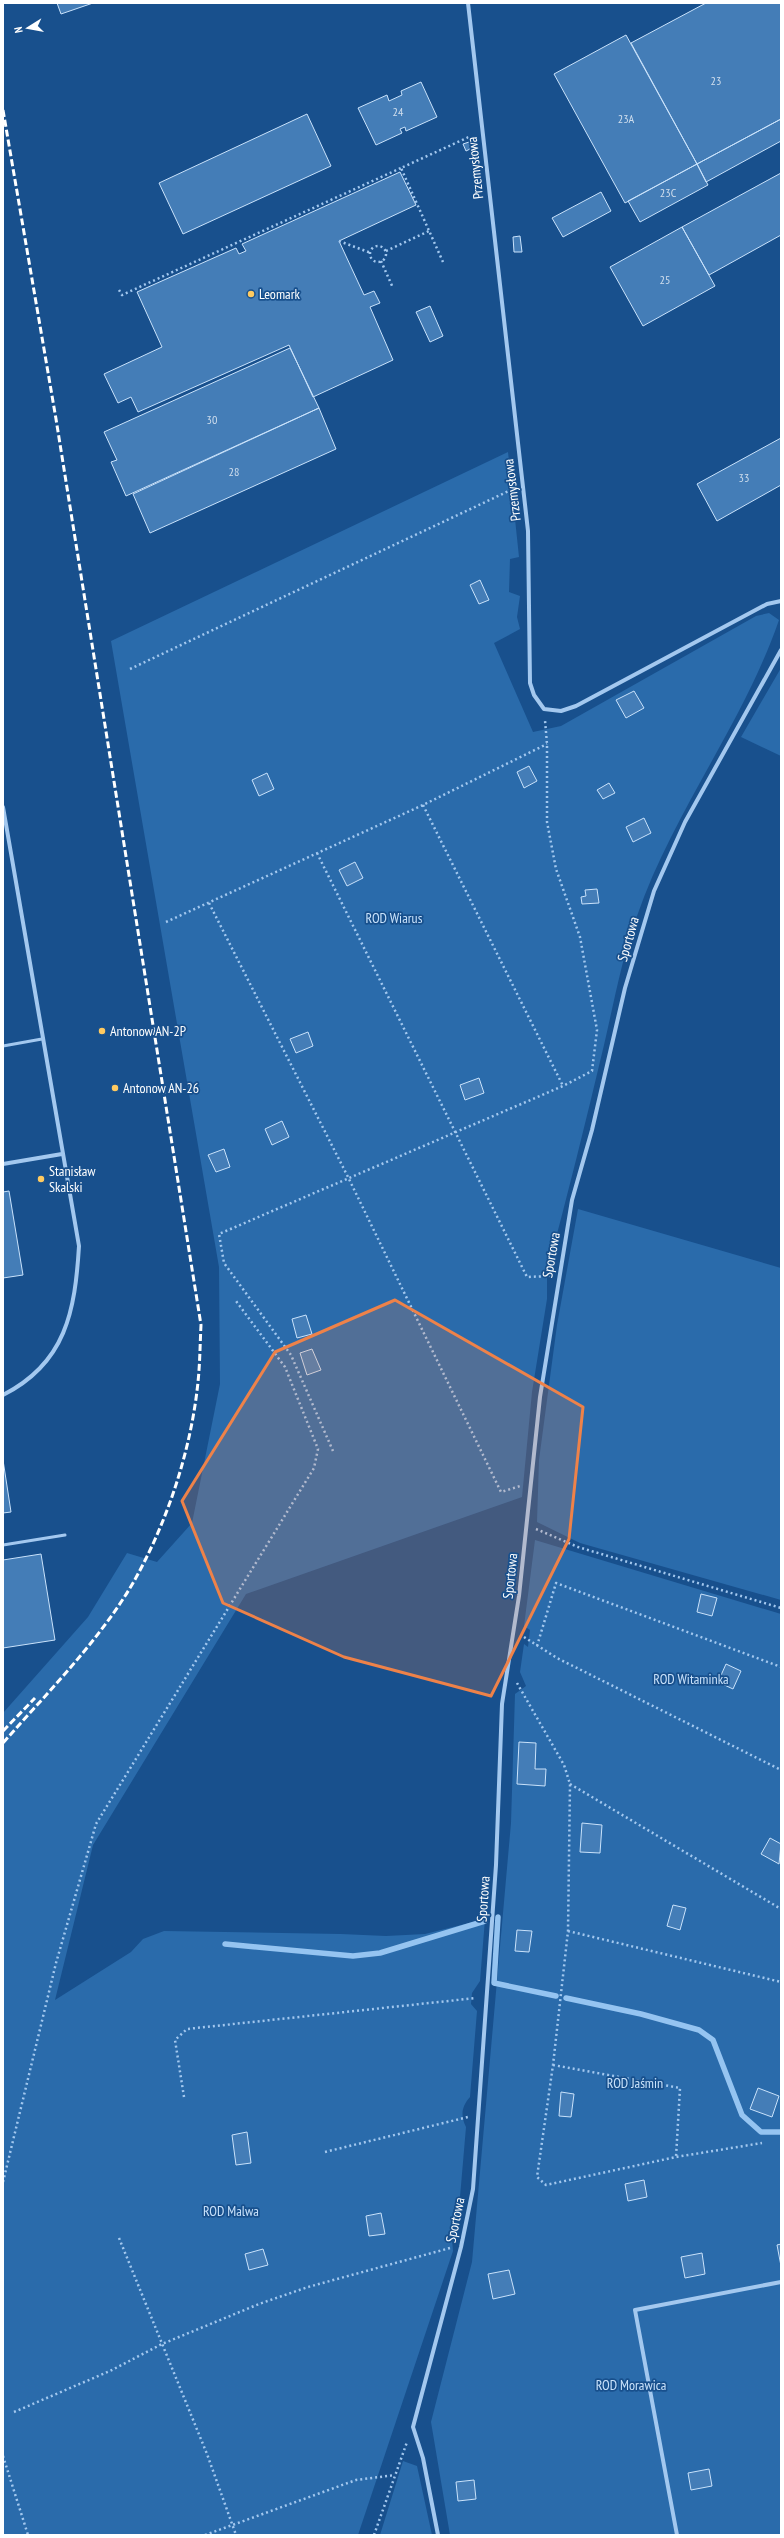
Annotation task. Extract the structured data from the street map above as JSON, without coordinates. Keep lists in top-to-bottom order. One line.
{"streets":{"street":["Przemysłowa","Sportowa"]},"parks":["ROD Wiarus","ROD Witaminka","ROD Jaśmin","ROD Malwa","ROD Morawica"],"places":["Leomark","Antonow AN-2P","Antonow AN-26","Stanisław Skalski"],"house_numbers":["23","24","23A","23C","25","30","28","33"],"north":"left"}
